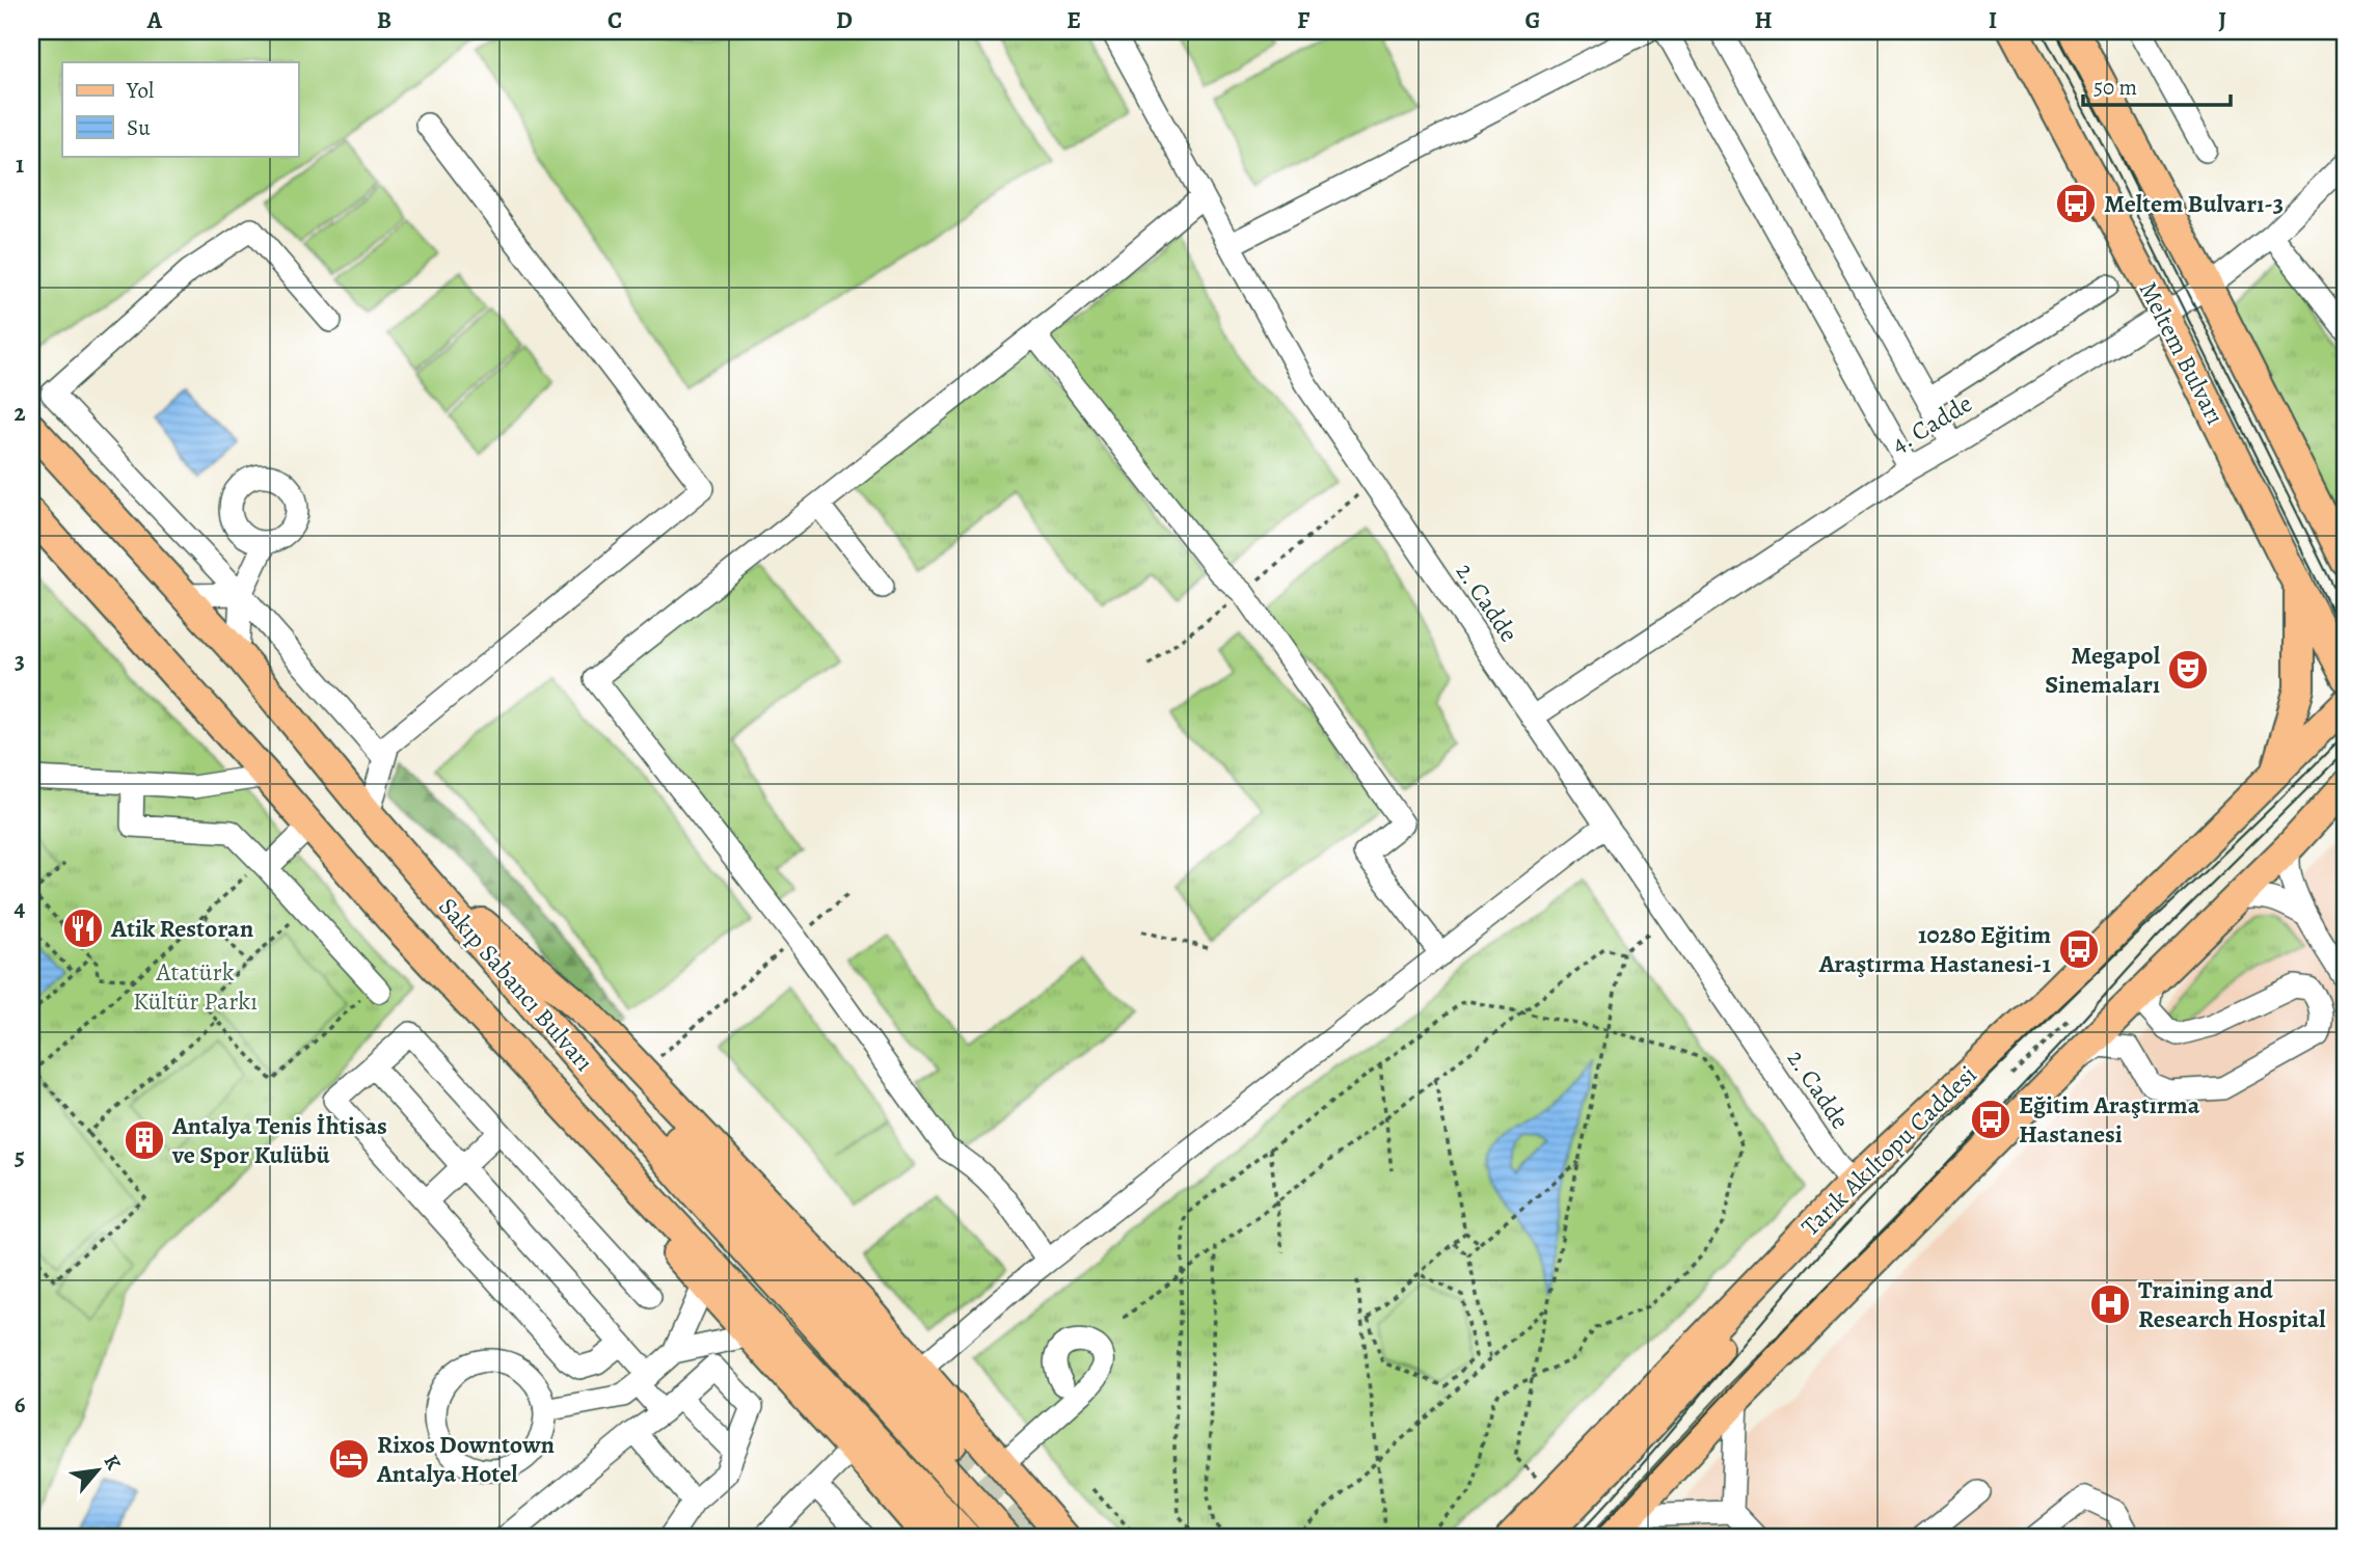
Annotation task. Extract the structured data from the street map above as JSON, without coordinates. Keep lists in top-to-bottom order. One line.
{"streets":{"main road":["Meltem Bulvarı","Sakıp Sabancı Bulvarı","Tarık Akıltopu Caddesi"],"street":["4. Cadde","2. Cadde"]},"crossings":[["Meltem Bulvarı","4. Cadde"],["4. Cadde","2. Cadde"],["2. Cadde","Tarık Akıltopu Caddesi"]],"parks":["Atatürk Kültür Parkı"],"places":{"bus stop":["Meltem Bulvarı-3","10280 Eğitim Araştırma Hastanesi-1","Eğitim Araştırma Hastanesi"],"theatre":["Megapol Sinemaları"],"restaurant":["Atik Restoran"],"building":["Antalya Tenis İhtisas ve Spor Kulübü"],"hospital":["Training and Research Hospital"],"hotel":["Rixos Downtown Antalya Hotel"]},"legend":["Yol","Su"],"scale_bar":"50 m","north":"top right","grid":{"columns":["A","B","C","D","E","F","G","H","I","J"],"rows":["1","2","3","4","5","6"]}}
